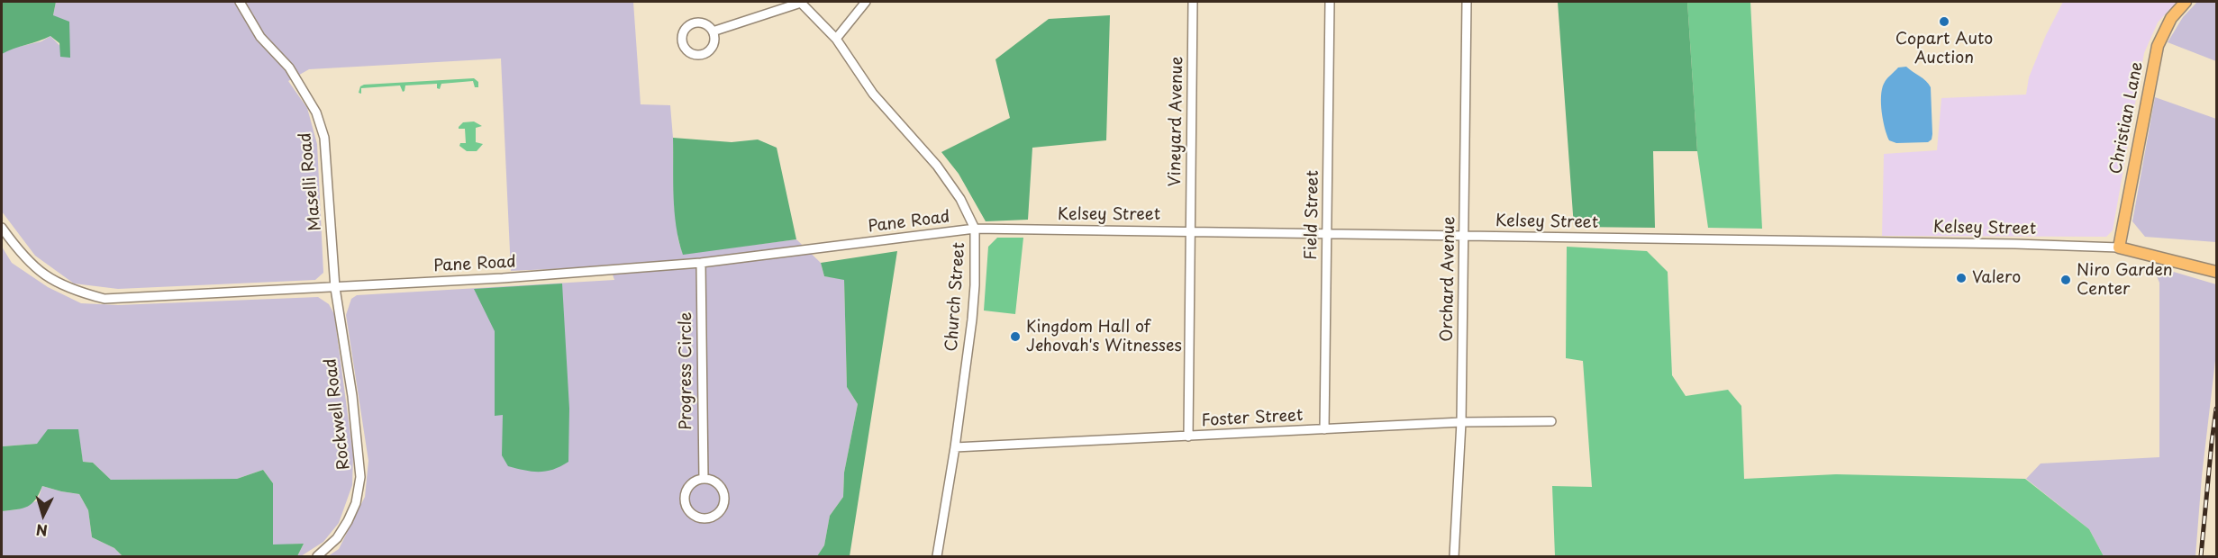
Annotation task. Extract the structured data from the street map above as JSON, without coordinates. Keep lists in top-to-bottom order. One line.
{"streets":{"main road":["Christian Lane"],"street":["Vineyard Avenue","Maselli Road","Kelsey Street","Field Street","Pane Road","Orchard Avenue","Church Street","Progress Circle","Rockwell Road","Foster Street"]},"crossings":[["Christian Lane","Kelsey Street"],["Vineyard Avenue","Kelsey Street"],["Vineyard Avenue","Foster Street"],["Maselli Road","Pane Road"],["Maselli Road","Rockwell Road"],["Kelsey Street","Field Street"],["Kelsey Street","Pane Road"],["Kelsey Street","Orchard Avenue"],["Kelsey Street","Church Street"],["Field Street","Foster Street"],["Pane Road","Church Street"],["Pane Road","Progress Circle"],["Pane Road","Rockwell Road"],["Orchard Avenue","Foster Street"],["Church Street","Foster Street"]],"places":["Copart Auto Auction","Valero","Niro Garden Center","Kingdom Hall of Jehovah's Witnesses"],"north":"bottom"}
